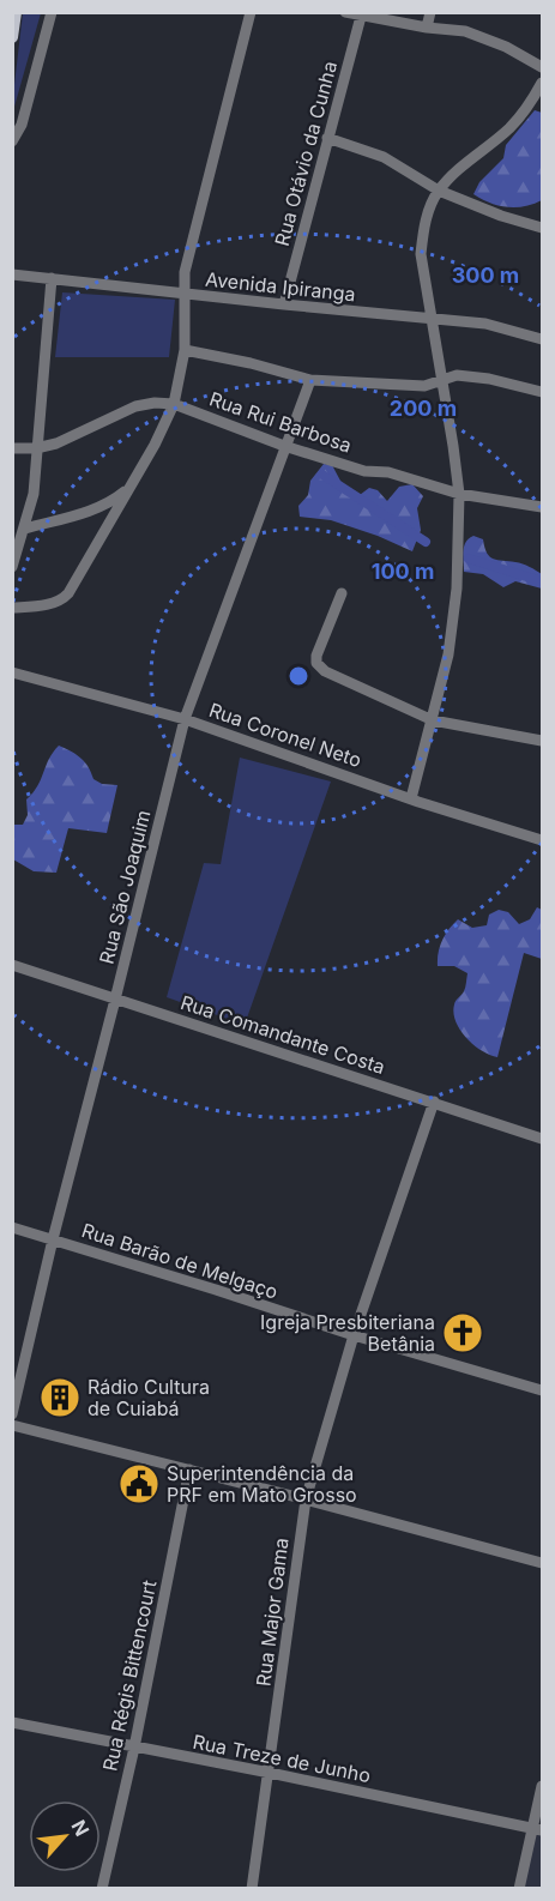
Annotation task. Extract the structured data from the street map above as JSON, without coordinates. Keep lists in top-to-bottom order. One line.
{"streets":{"street":["Rua Otávio da Cunha","Avenida Ipiranga","Rua Rui Barbosa","Rua Coronel Neto","Rua São Joaquim","Rua Comandante Costa","Rua Barão de Melgaço","Rua Major Gama","Rua Régis Bittencourt","Rua Treze de Junho"]},"crossings":[["Rua Otávio da Cunha","Avenida Ipiranga"],["Rua Rui Barbosa","Rua São Joaquim"],["Rua Coronel Neto","Rua São Joaquim"],["Rua São Joaquim","Rua Comandante Costa"],["Rua São Joaquim","Rua Barão de Melgaço"],["Rua Comandante Costa","Rua Major Gama"],["Rua Barão de Melgaço","Rua Major Gama"],["Rua Major Gama","Rua Treze de Junho"],["Rua Régis Bittencourt","Rua Treze de Junho"]],"places":{"church":["Igreja Presbiteriana Betânia"],"building":["Rádio Cultura de Cuiabá"],"public building":["Superintendência da PRF em Mato Grosso"]},"north":"top right","rings":["300 m","200 m","100 m"]}
